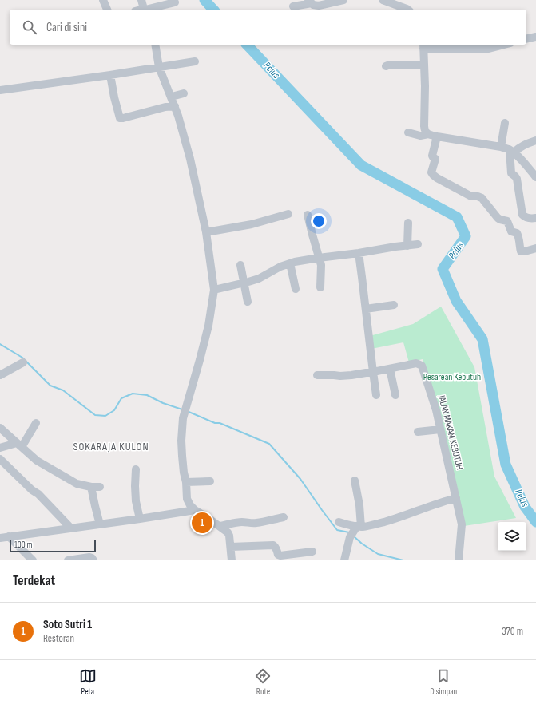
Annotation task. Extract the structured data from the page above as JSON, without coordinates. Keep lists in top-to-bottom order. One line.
{"streets":{"street":["JALAN MAKAM KEBUTUH"]},"districts":["SOKARAJA KULON"],"water":["Pelus"],"parks":["Pesarean Kebutuh"],"scale_bar":"100 m","page":{"search":"Cari di sini","pins":"1","scale":"100 m","heading":"Terdekat","list":[{"mark":"1","name":"Soto Sutri 1","note":"Restoran","value":"370 m"}],"nav":["Peta","Rute","Disimpan"]}}
